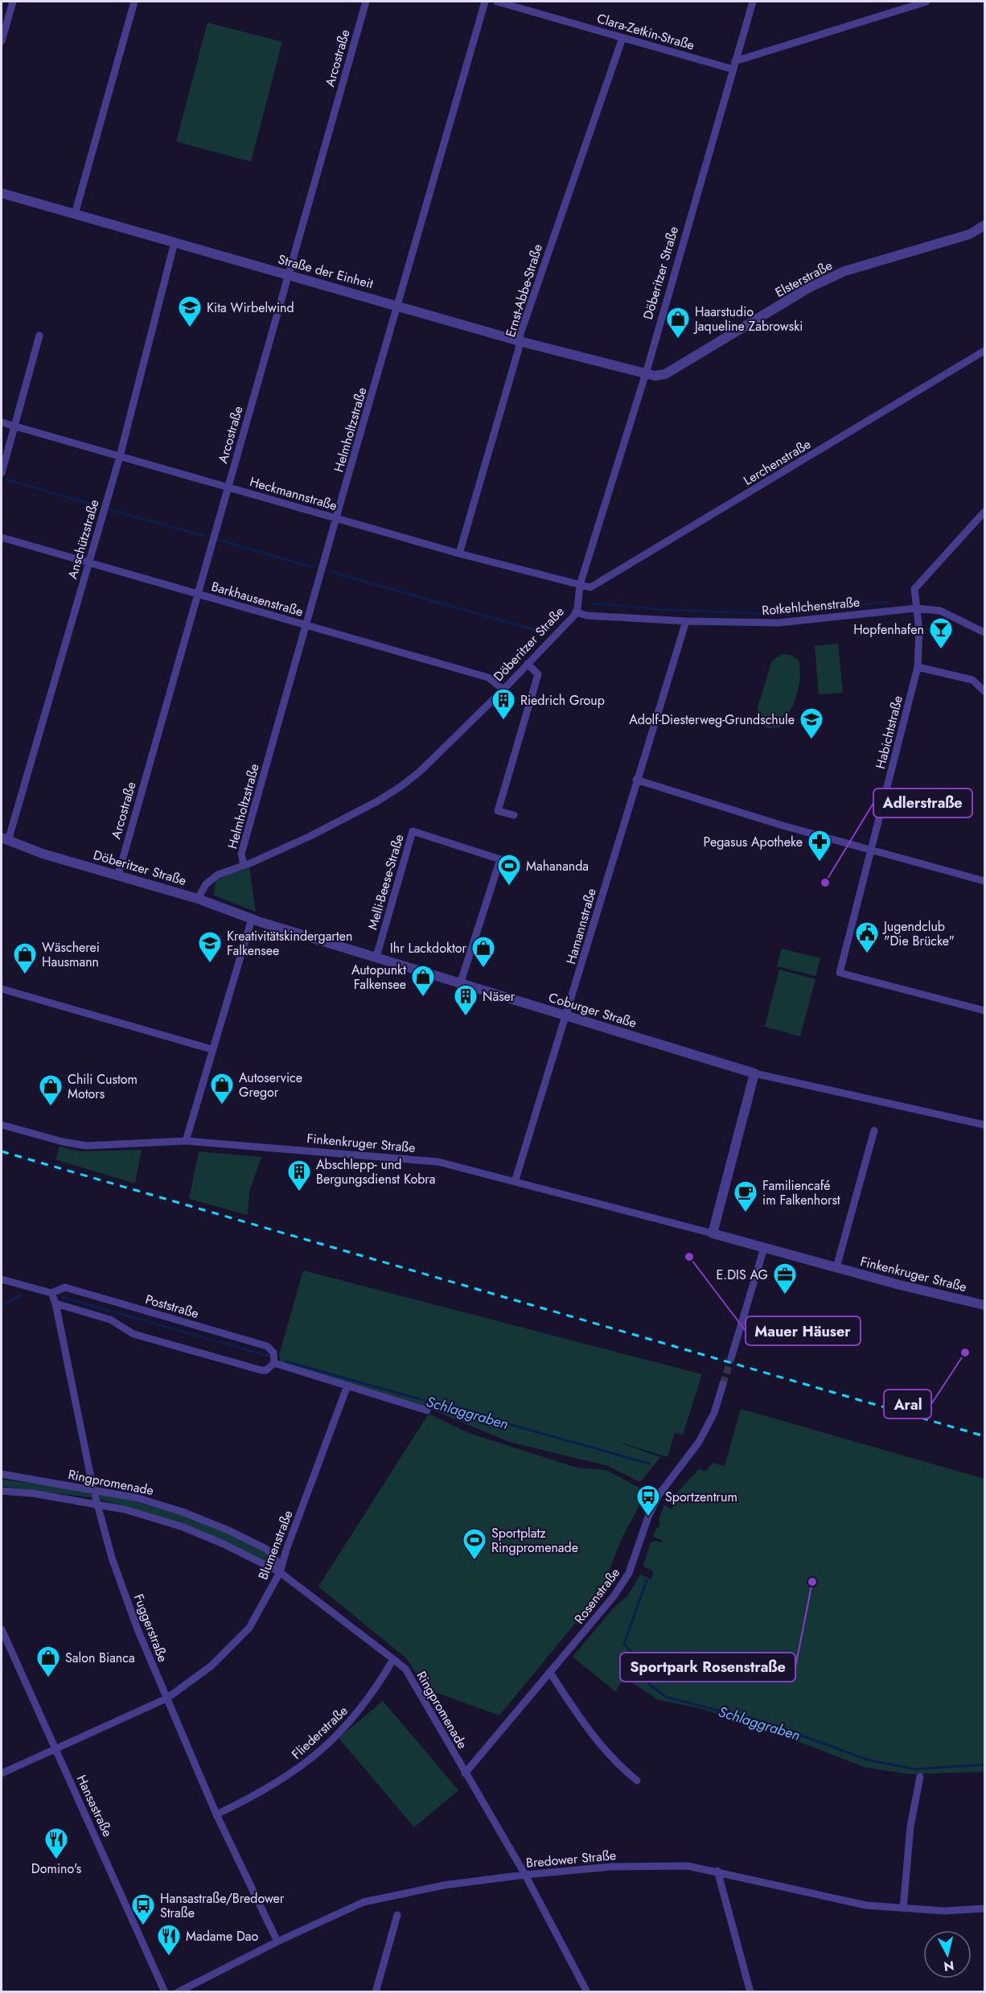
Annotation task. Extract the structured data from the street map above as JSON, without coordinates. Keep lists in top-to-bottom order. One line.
{"streets":{"street":["Clara-Zetkin-Straße","Arcostraße","Straße der Einheit","Döberitzer Straße","Elsterstraße","Ernst-Abbe-Straße","Helmholtzstraße","Lerchenstraße","Heckmannstraße","Anschützstraße","Barkhausenstraße","Rotkehlchenstraße","Habichtstraße","Melli-Beese-Straße","Hamannstraße","Coburger Straße","Finkenkruger Straße","Poststraße","Ringpromenade","Blumenstraße","Rosenstraße","Fuggerstraße","Fliederstraße","Hansastraße","Bredower Straße"]},"crossings":[["Clara-Zetkin-Straße","Döberitzer Straße"],["Clara-Zetkin-Straße","Ernst-Abbe-Straße"],["Arcostraße","Straße der Einheit"],["Arcostraße","Döberitzer Straße"],["Arcostraße","Heckmannstraße"],["Arcostraße","Barkhausenstraße"],["Straße der Einheit","Döberitzer Straße"],["Straße der Einheit","Elsterstraße"],["Straße der Einheit","Ernst-Abbe-Straße"],["Straße der Einheit","Helmholtzstraße"],["Straße der Einheit","Anschützstraße"],["Döberitzer Straße","Elsterstraße"],["Döberitzer Straße","Helmholtzstraße"],["Döberitzer Straße","Lerchenstraße"],["Döberitzer Straße","Heckmannstraße"],["Döberitzer Straße","Anschützstraße"],["Döberitzer Straße","Barkhausenstraße"],["Döberitzer Straße","Rotkehlchenstraße"],["Döberitzer Straße","Coburger Straße"],["Ernst-Abbe-Straße","Heckmannstraße"],["Helmholtzstraße","Heckmannstraße"],["Helmholtzstraße","Barkhausenstraße"],["Lerchenstraße","Heckmannstraße"],["Heckmannstraße","Anschützstraße"],["Anschützstraße","Barkhausenstraße"],["Rotkehlchenstraße","Habichtstraße"],["Rotkehlchenstraße","Hamannstraße"],["Melli-Beese-Straße","Coburger Straße"],["Hamannstraße","Coburger Straße"],["Hamannstraße","Finkenkruger Straße"],["Ringpromenade","Blumenstraße"],["Ringpromenade","Rosenstraße"],["Ringpromenade","Fuggerstraße"],["Ringpromenade","Fliederstraße"],["Ringpromenade","Bredower Straße"],["Blumenstraße","Fuggerstraße"],["Blumenstraße","Hansastraße"],["Fuggerstraße","Fliederstraße"],["Fuggerstraße","Bredower Straße"]],"water":["Schlaggraben"],"places":{"school or university":["Kita Wirbelwind","Adolf-Diesterweg-Grundschule","Kreativitätskindergarten Falkensee"],"shop":["Haarstudio Jaqueline Zabrowski","Ihr Lackdoktor","Wäscherei Hausmann","Autopunkt Falkensee","Autoservice Gregor","Chili Custom Motors","Salon Bianca"],"bar":["Hopfenhafen"],"building":["Riedrich Group","Näser","Abschlepp- und Bergungsdienst Kobra"],"pharmacy":["Pegasus Apotheke"],"other":["Adlerstraße","Mauer Häuser","Aral","Sportpark Rosenstraße"],"sports":["Mahananda","Sportplatz Ringpromenade"],"public building":["Jugendclub \"Die Brücke\""],"cafe":["Familiencafé im Falkenhorst"],"office":["E.DIS AG"],"bus stop":["Sportzentrum","Hansastraße/Bredower Straße"],"restaurant":["Domino's","Madame Dao"]},"north":"bottom"}
